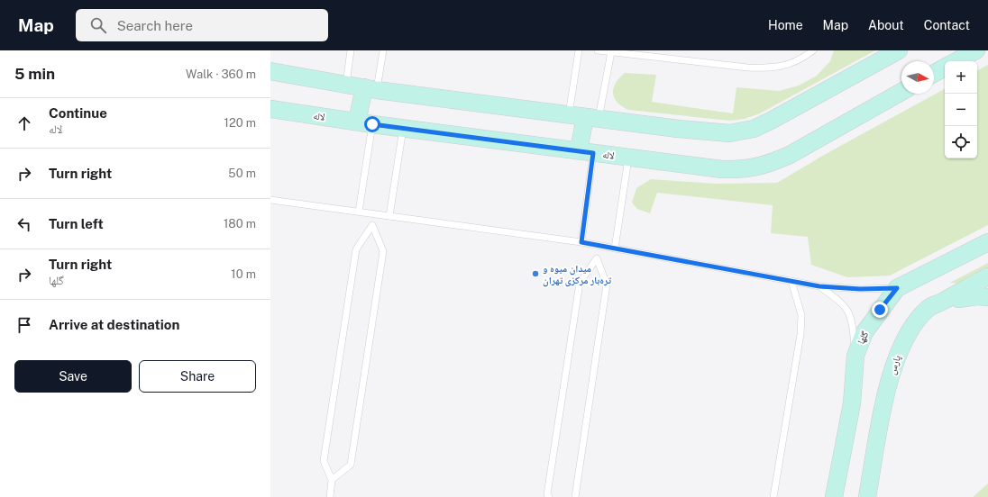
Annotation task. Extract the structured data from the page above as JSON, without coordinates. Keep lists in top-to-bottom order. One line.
{"streets":{"street":["لاله","گلها","پارس"]},"places":["میدان میوه و تره‌بار مرکزی تهران"],"north":"right","page":{"header":"Map","search":"Search here","nav":["Home","Map","About","Contact"],"heading":["5 min","Walk · 360 m"],"map_buttons":["+","−"],"list":[["Continue","لاله","120 m"],["Turn right","50 m"],["Turn left","180 m"],["Turn right","گلها","10 m"],"Arrive at destination"],"buttons":["Save","Share"]}}
